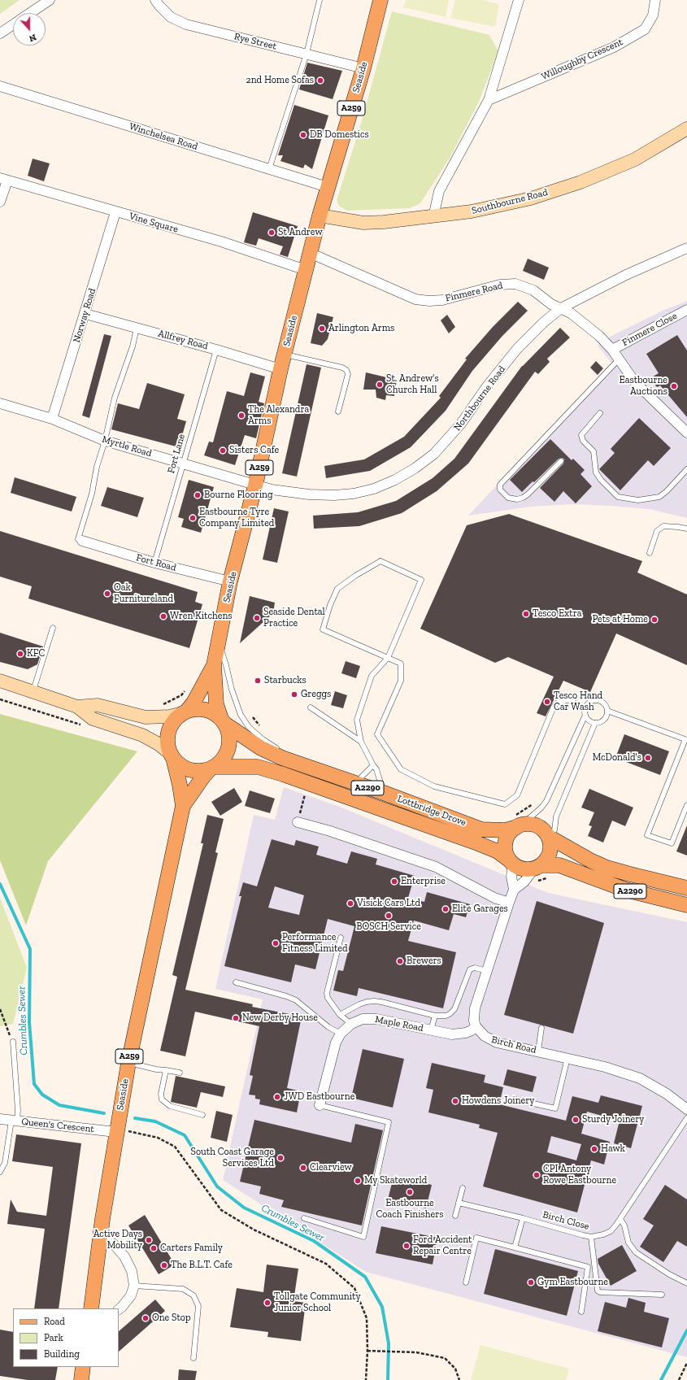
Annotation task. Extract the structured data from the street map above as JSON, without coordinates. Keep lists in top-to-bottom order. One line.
{"streets":{"main road":["Seaside","A259","A2290","Lottbridge Drove"],"street":["Rye Street","Willoughby Crescent","Winchelsea Road","Southbourne Road","Vine Square","Finmere Road","Norway Road","Finmere Close","Allfrey Road","Northbourne Road","Myrtle Road","Fort Road","Maple Road","Birch Road","Queen's Crescent"],"lane":["Fort Lane","Birch Close"]},"crossings":[["Rye Street","Seaside"],["Seaside","Winchelsea Road"],["Seaside","Southbourne Road"],["Seaside","Vine Square"],["Seaside","Finmere Road"],["Seaside","Allfrey Road"],["Seaside","Northbourne Road"],["Seaside","Myrtle Road"],["Seaside","Fort Road"],["Seaside","Lottbridge Drove"],["Seaside","Queen's Crescent"],["Vine Square","Norway Road"],["Finmere Road","Finmere Close"],["Finmere Road","Northbourne Road"],["Norway Road","Allfrey Road"],["Norway Road","Myrtle Road"],["Allfrey Road","Fort Lane"],["Northbourne Road","Myrtle Road"],["Myrtle Road","Fort Lane"],["Fort Lane","Fort Road"],["A2290","Lottbridge Drove"],["Maple Road","Birch Road"]],"water":["Crumbles Sewer"],"places":["2nd Home Sofas","DB Domestics","St Andrew","Arlington Arms","St. Andrew's Church Hall","Eastbourne Auctions","The Alexandra Arms","Sisters Cafe","Bourne Flooring","Eastbourne Tyre Company Limited","Oak Furnitureland","Tesco Extra","Wren Kitchens","Seaside Dental Practice","Pets at Home","KFC","Starbucks","Greggs","Tesco Hand Car Wash","McDonald's","Enterprise","Visick Cars Ltd","Elite Garages","BOSCH Service","Performance Fitness Limited","Brewers","New Derby House","JWD Eastbourne","Howdens Joinery","Sturdy Joinery","Hawk","South Coast Garage Services Ltd","Clearview","CPI Antony Rowe Eastbourne","My Skateworld","Eastbourne Coach Finishers","Active Days Mobility","Ford Accident Repair Centre","Carters Family","The B.L.T. Cafe","Gym Eastbourne","Tollgate Community Junior School","One Stop"],"legend":["Road","Park","Building"],"north":"bottom"}
